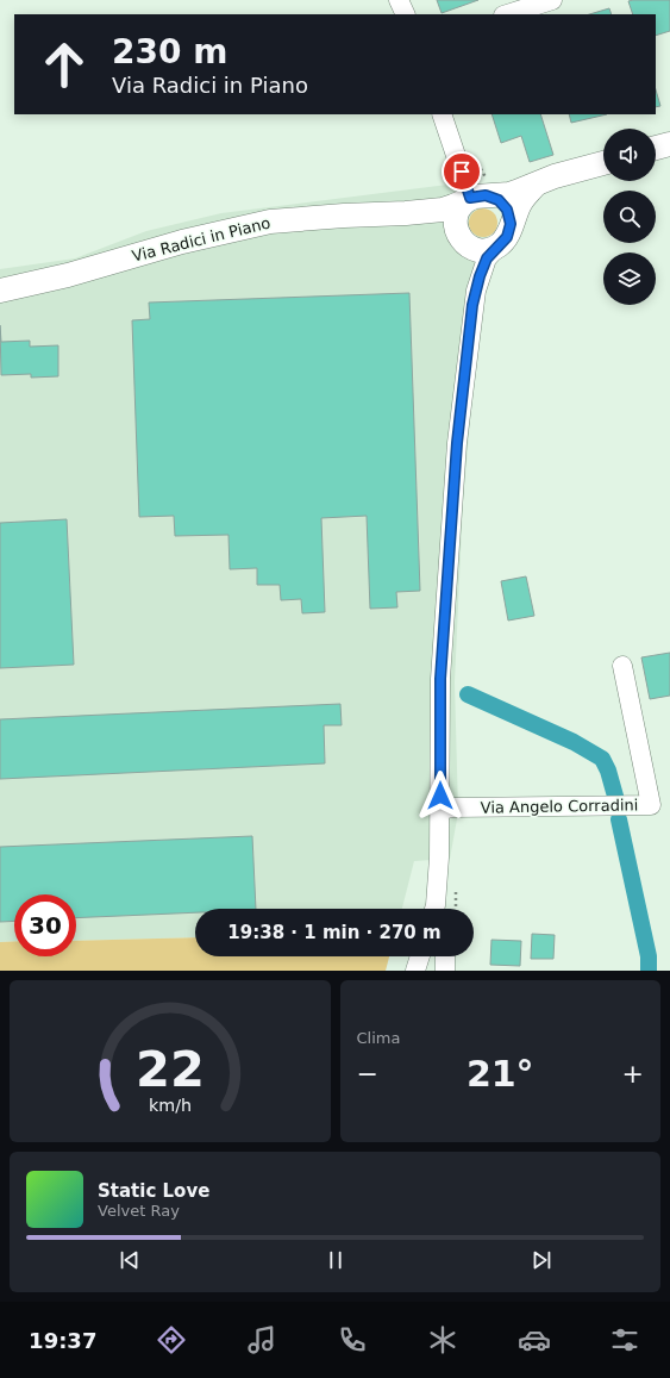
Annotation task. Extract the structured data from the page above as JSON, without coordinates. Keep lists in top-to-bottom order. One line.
{"streets":{"street":["Via Radici in Piano","Via Angelo Corradini"]},"page":{"turn":["230 m","Via Radici in Piano"],"limit":"30","trip":"19:38 · 1 min · 270 m","tile":"Clima","heat":["−","21°","+"],"song":["Static Love","Velvet Ray"],"tabs":"19:37","gauge":["22","km/h"]}}
